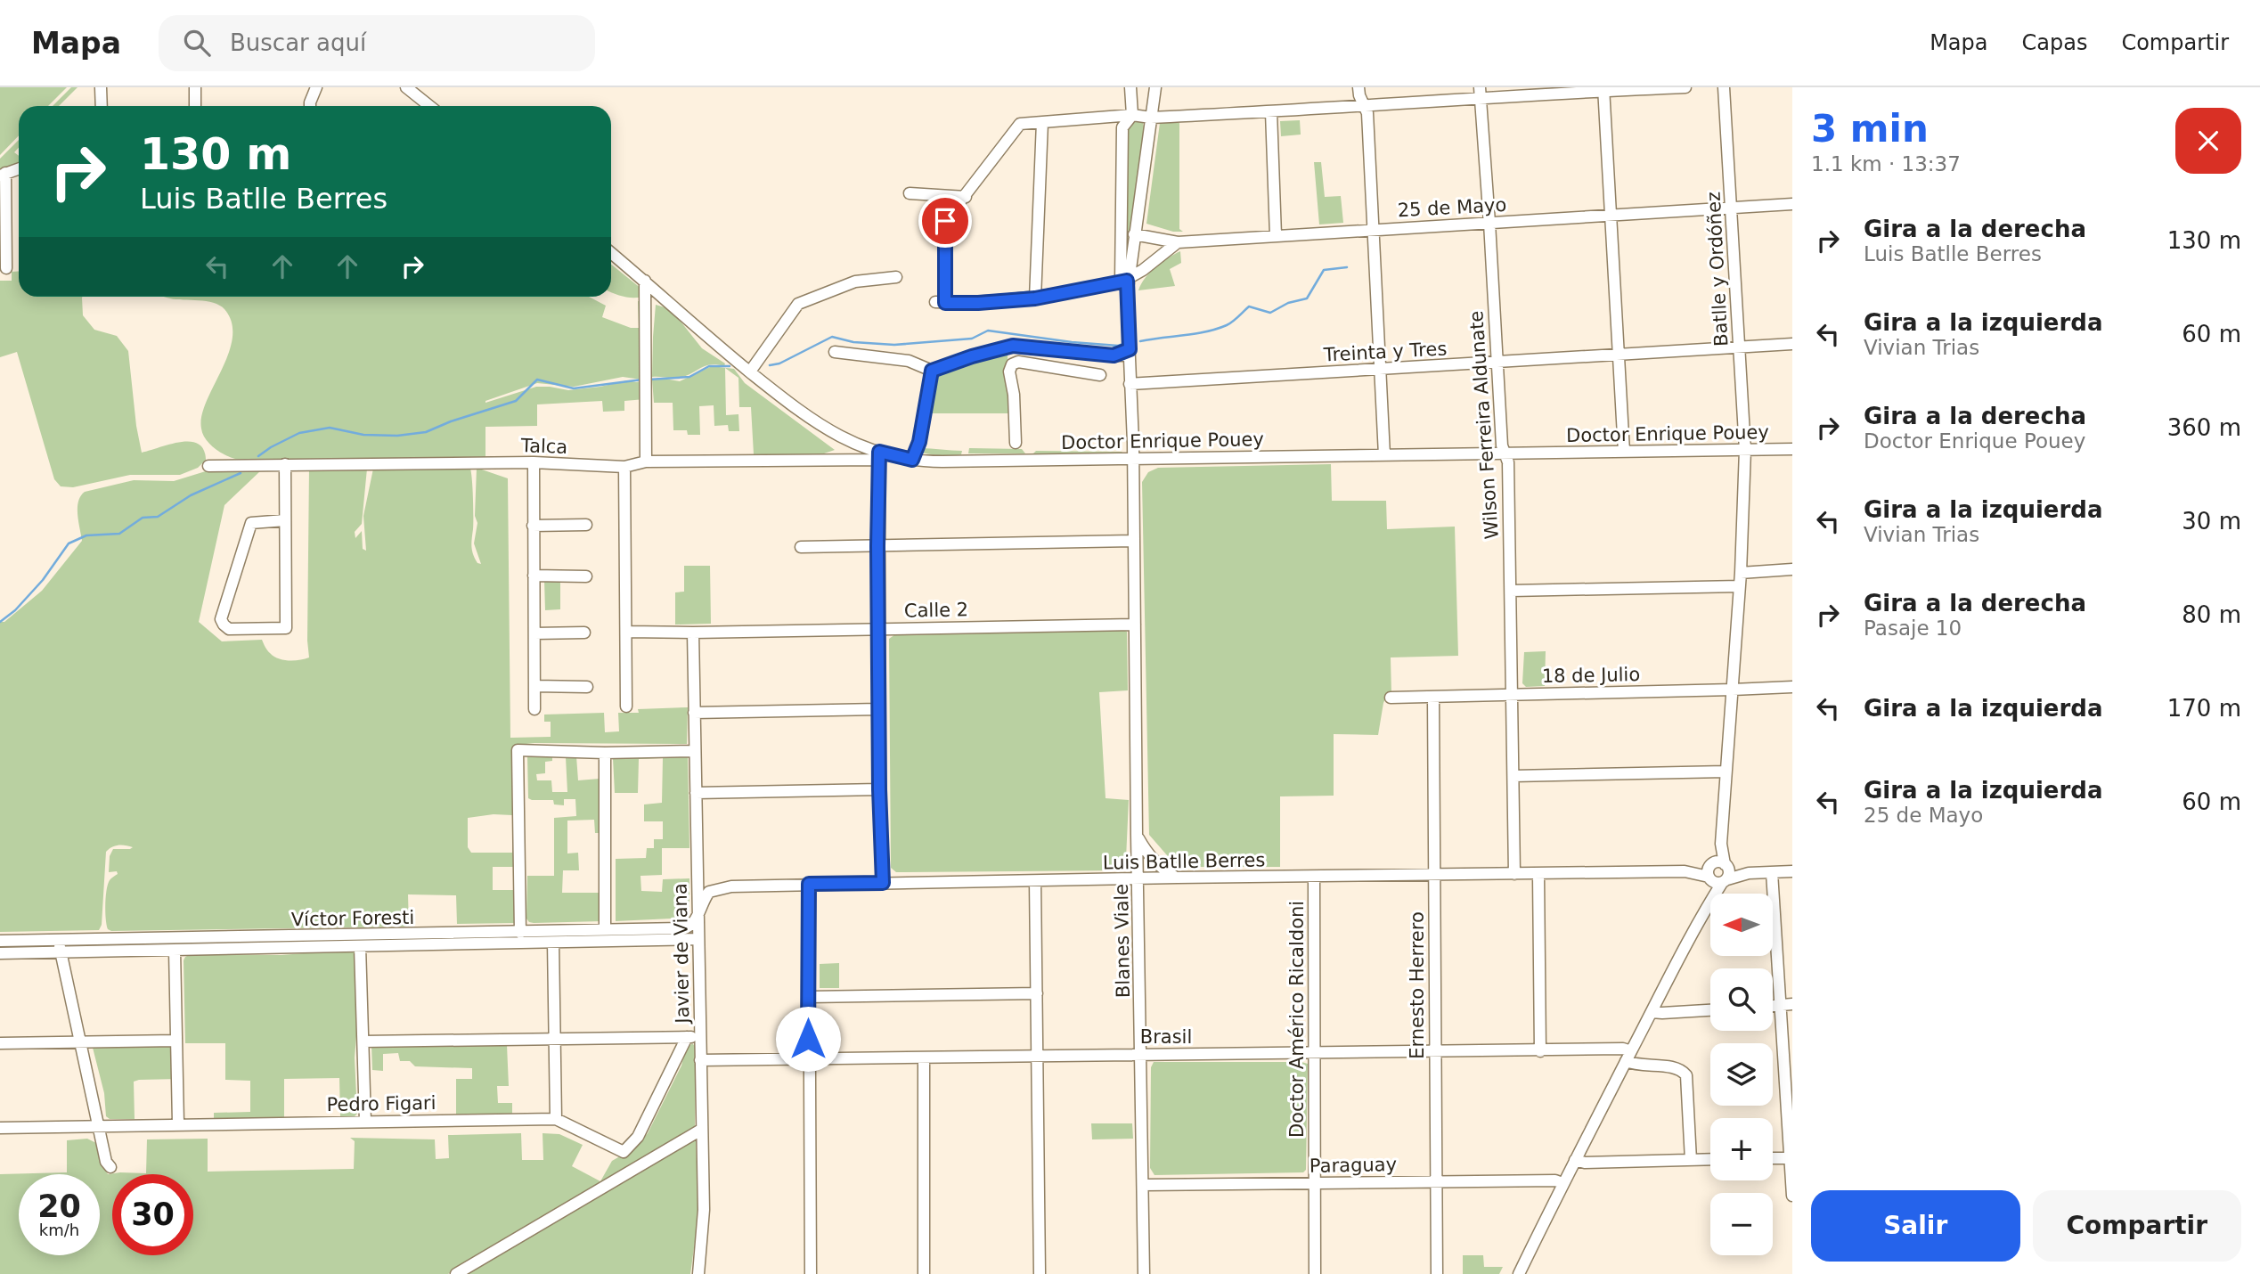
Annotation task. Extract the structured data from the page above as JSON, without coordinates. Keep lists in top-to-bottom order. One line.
{"streets":{"street":["25 de Mayo","Batlle y Ordóñez","Treinta y Tres","Wilson Ferreira Aldunate","Doctor Enrique Pouey","Talca","Calle 2","18 de Julio","Luis Batlle Berres","Víctor Foresti","Blanes Viale","Javier de Viana","Ernesto Herrero","Doctor Américo Ricaldoni","Brasil","Pedro Figari","Paraguay"]},"crossings":[["25 de Mayo","Batlle y Ordóñez"],["25 de Mayo","Wilson Ferreira Aldunate"],["Batlle y Ordóñez","Treinta y Tres"],["Batlle y Ordóñez","Doctor Enrique Pouey"],["Batlle y Ordóñez","18 de Julio"],["Batlle y Ordóñez","Luis Batlle Berres"],["Treinta y Tres","Wilson Ferreira Aldunate"],["Treinta y Tres","Blanes Viale"],["Wilson Ferreira Aldunate","Doctor Enrique Pouey"],["Wilson Ferreira Aldunate","18 de Julio"],["Wilson Ferreira Aldunate","Luis Batlle Berres"],["Doctor Enrique Pouey","Talca"],["Doctor Enrique Pouey","Blanes Viale"],["Calle 2","Blanes Viale"],["Calle 2","Javier de Viana"],["18 de Julio","Ernesto Herrero"],["Luis Batlle Berres","Víctor Foresti"],["Luis Batlle Berres","Blanes Viale"],["Luis Batlle Berres","Javier de Viana"],["Luis Batlle Berres","Ernesto Herrero"],["Luis Batlle Berres","Doctor Américo Ricaldoni"],["Víctor Foresti","Javier de Viana"],["Blanes Viale","Brasil"],["Blanes Viale","Paraguay"],["Javier de Viana","Brasil"],["Ernesto Herrero","Brasil"],["Ernesto Herrero","Paraguay"],["Doctor Américo Ricaldoni","Brasil"],["Doctor Américo Ricaldoni","Paraguay"]],"north":"left","page":{"header":"Mapa","search":"Buscar aquí","nav":["Mapa","Capas","Compartir"],"heading":["3 min","1.1 km · 13:37"],"turn":["130 m","Luis Batlle Berres"],"list":[{"name":"Gira a la derecha","note":"Luis Batlle Berres","value":"130 m"},{"name":"Gira a la izquierda","note":"Vivian Trias","value":"60 m"},{"name":"Gira a la derecha","note":"Doctor Enrique Pouey","value":"360 m"},{"name":"Gira a la izquierda","note":"Vivian Trias","value":"30 m"},{"name":"Gira a la derecha","note":"Pasaje 10","value":"80 m"},{"name":"Gira a la izquierda","value":"170 m"},{"name":"Gira a la izquierda","note":"25 de Mayo","value":"60 m"}],"map_buttons":["+","−"],"speed":"20 km/h","limit":"30","buttons":["Salir","Compartir"]}}
